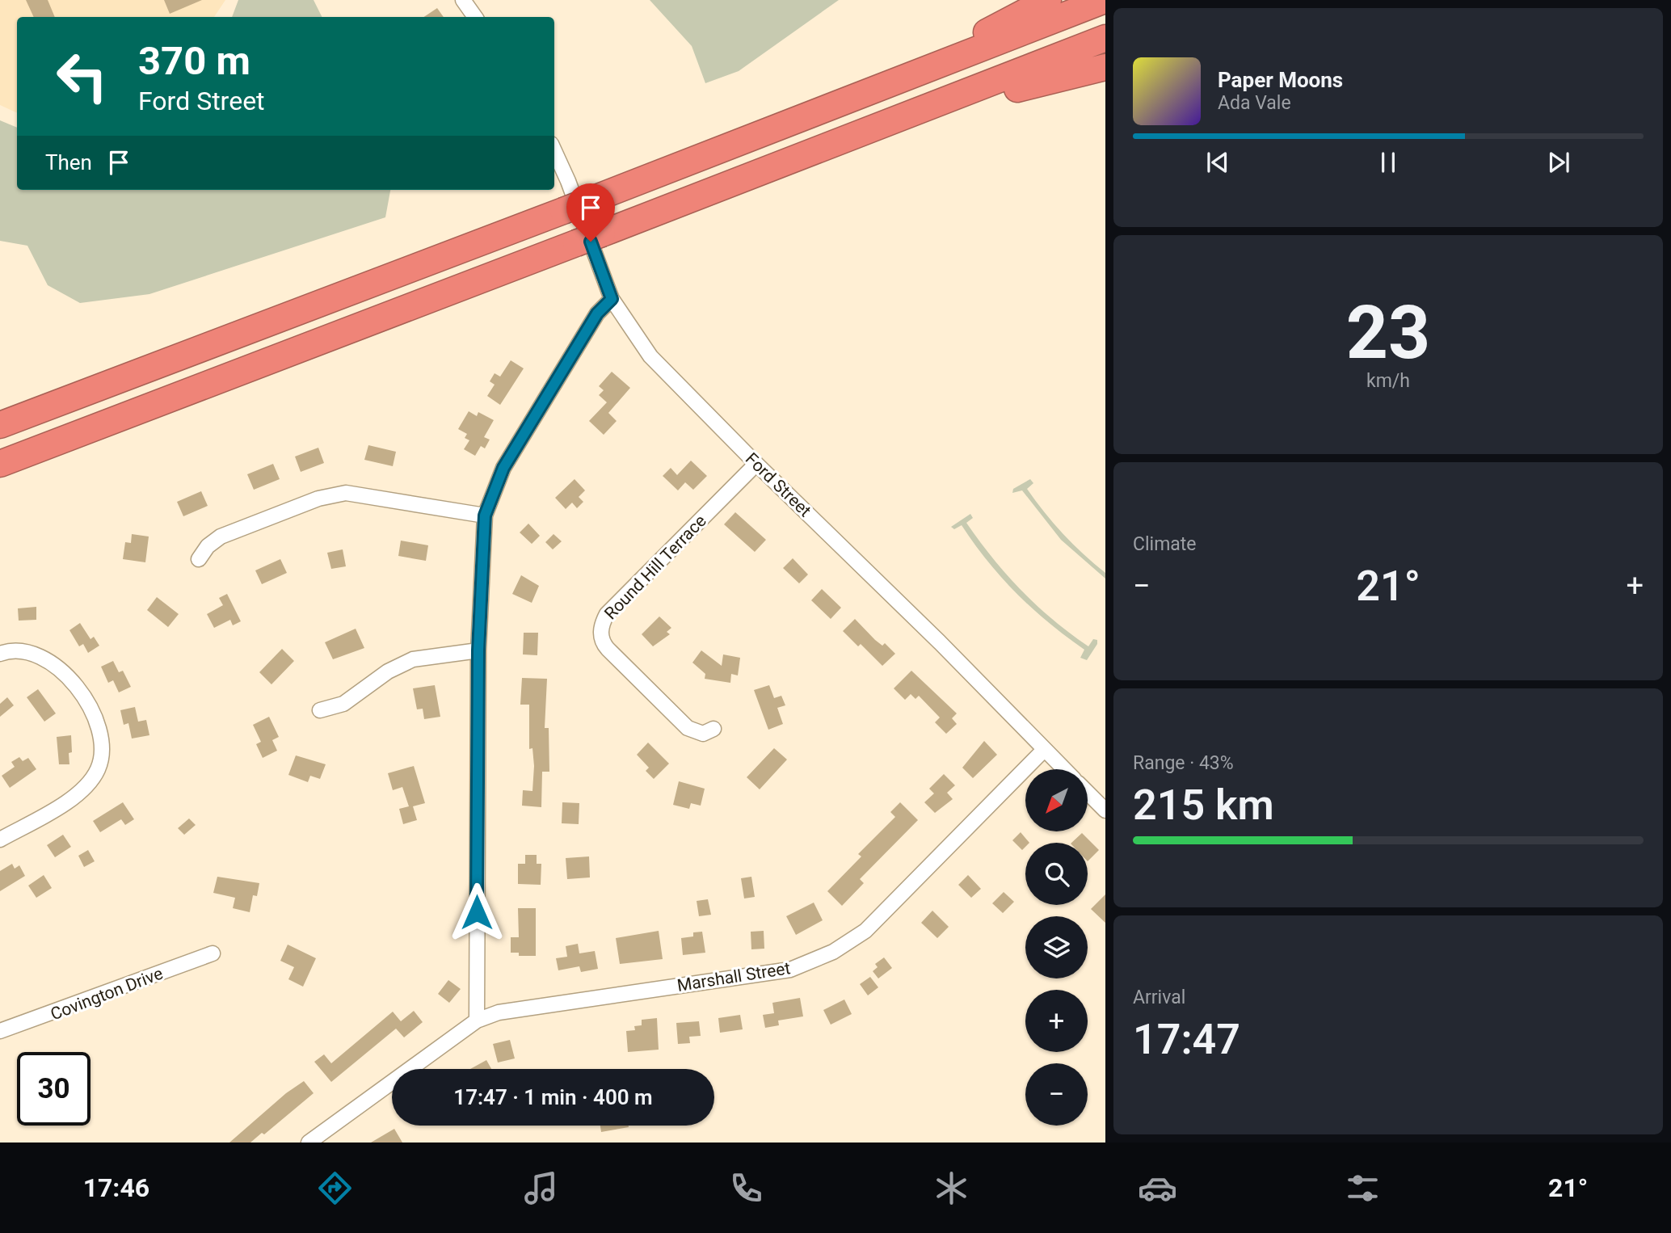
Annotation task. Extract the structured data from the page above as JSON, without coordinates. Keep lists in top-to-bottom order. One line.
{"streets":{"street":["Ford Street","Round Hill Terrace","Marshall Street","Covington Drive"]},"crossings":[["Ford Street","Round Hill Terrace"],["Ford Street","Marshall Street"]],"north":"bottom left","page":{"turn":["370 m","Ford Street"],"song":["Paper Moons","Ada Vale"],"then":"Then","tile":[["23","km/h"],"Climate",["Range · 43%","215 km"],["Arrival","17:47"]],"heat":["−","21°","+"],"map_buttons":["+","−"],"limit":"30","trip":"17:47 · 1 min · 400 m","tabs":["17:46","21°"]}}
